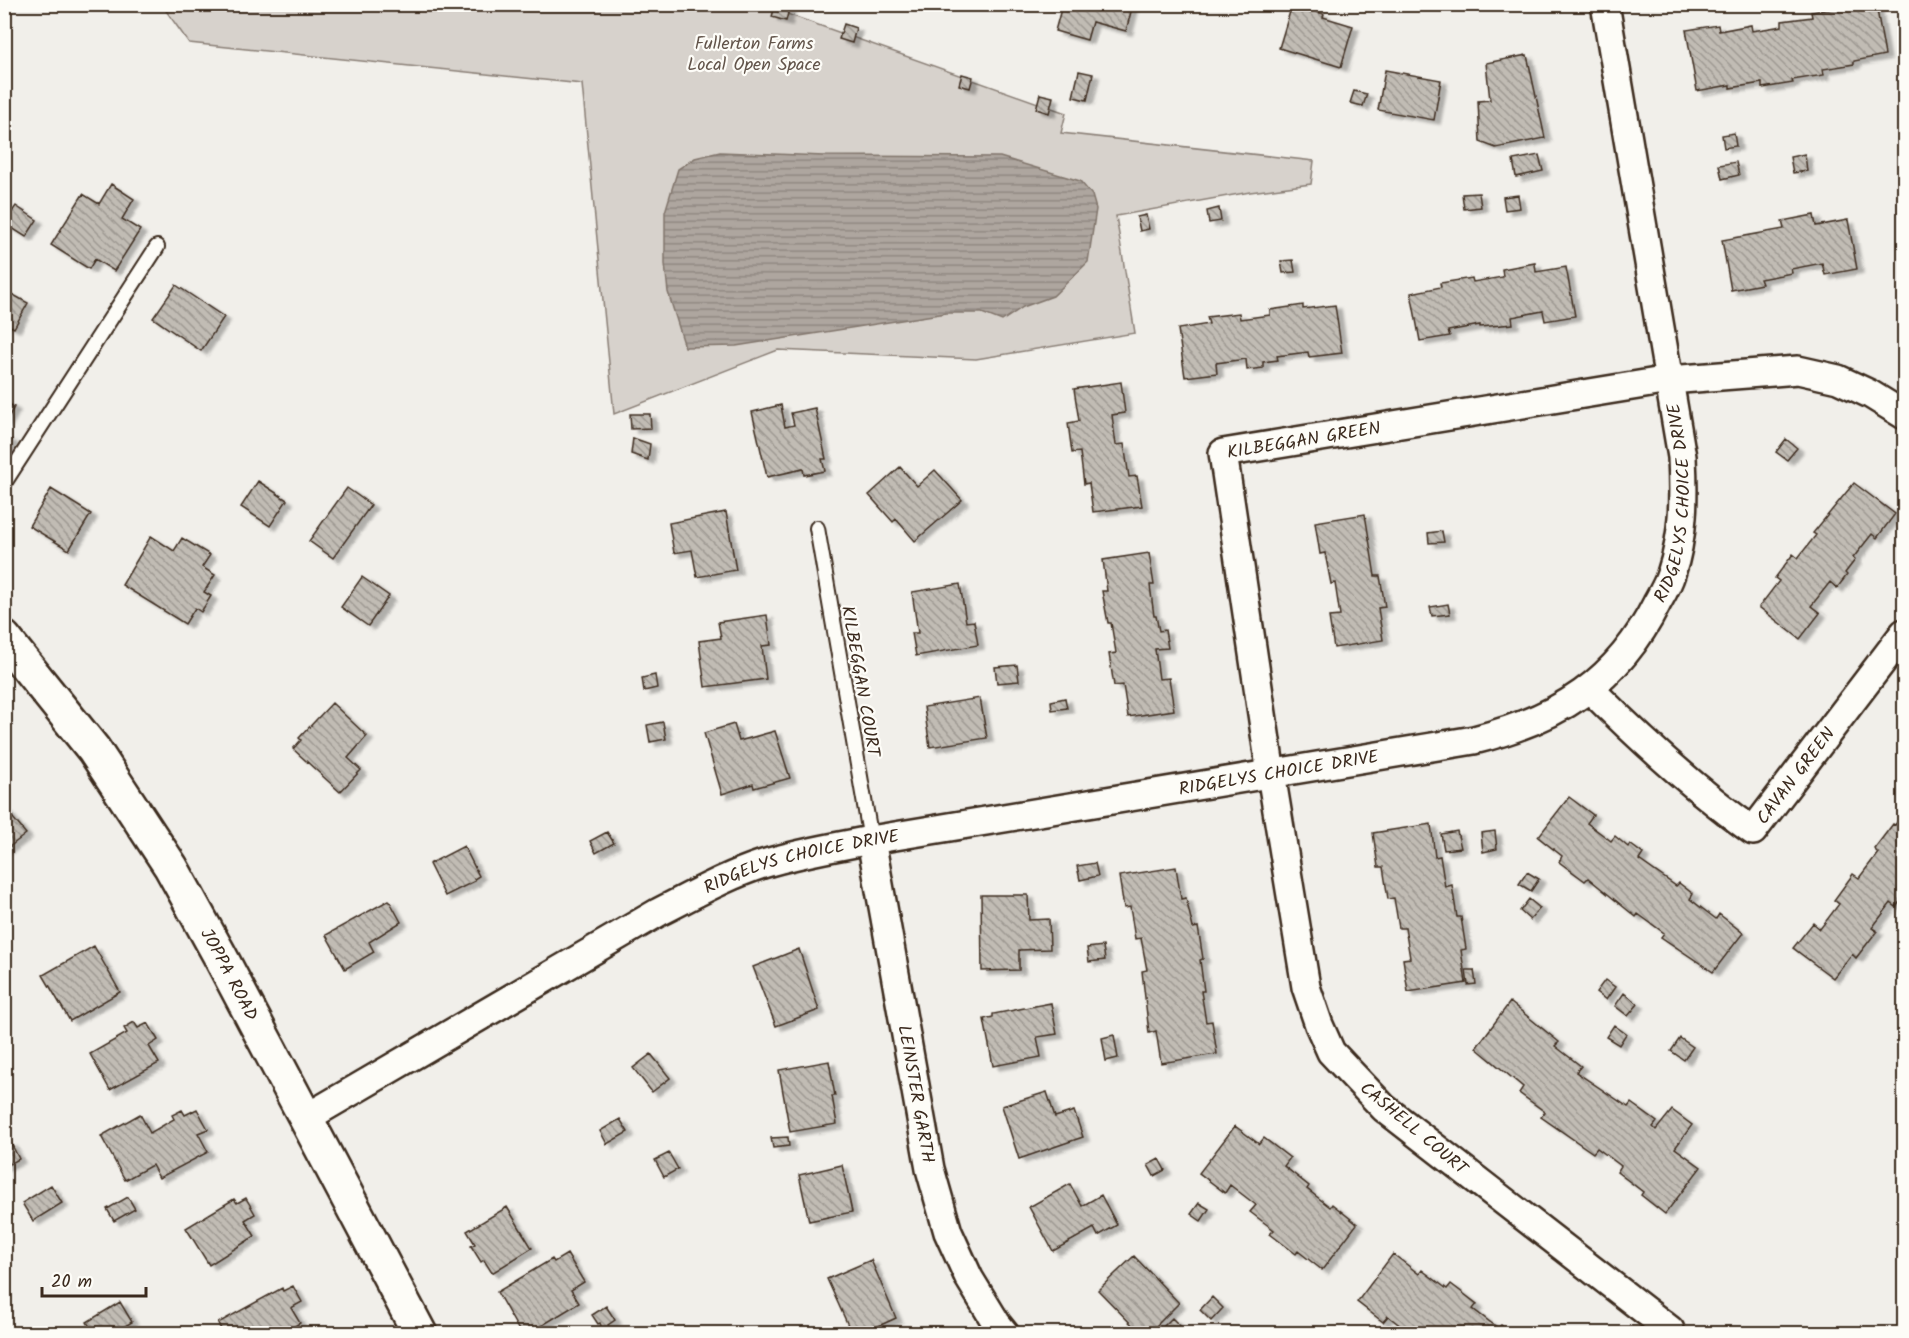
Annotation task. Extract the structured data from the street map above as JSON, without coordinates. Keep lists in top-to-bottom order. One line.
{"streets":{"main road":["JOPPA ROAD"],"street":["KILBEGGAN GREEN","RIDGELYS CHOICE DRIVE","CAVAN GREEN","LEINSTER GARTH","CASHELL COURT"],"lane":["KILBEGGAN COURT"]},"crossings":[["KILBEGGAN GREEN","RIDGELYS CHOICE DRIVE"],["KILBEGGAN GREEN","CASHELL COURT"],["RIDGELYS CHOICE DRIVE","KILBEGGAN COURT"],["RIDGELYS CHOICE DRIVE","CAVAN GREEN"],["RIDGELYS CHOICE DRIVE","JOPPA ROAD"],["RIDGELYS CHOICE DRIVE","LEINSTER GARTH"],["RIDGELYS CHOICE DRIVE","CASHELL COURT"],["KILBEGGAN COURT","LEINSTER GARTH"]],"parks":["Fullerton Farms Local Open Space"],"scale_bar":"20 m"}
